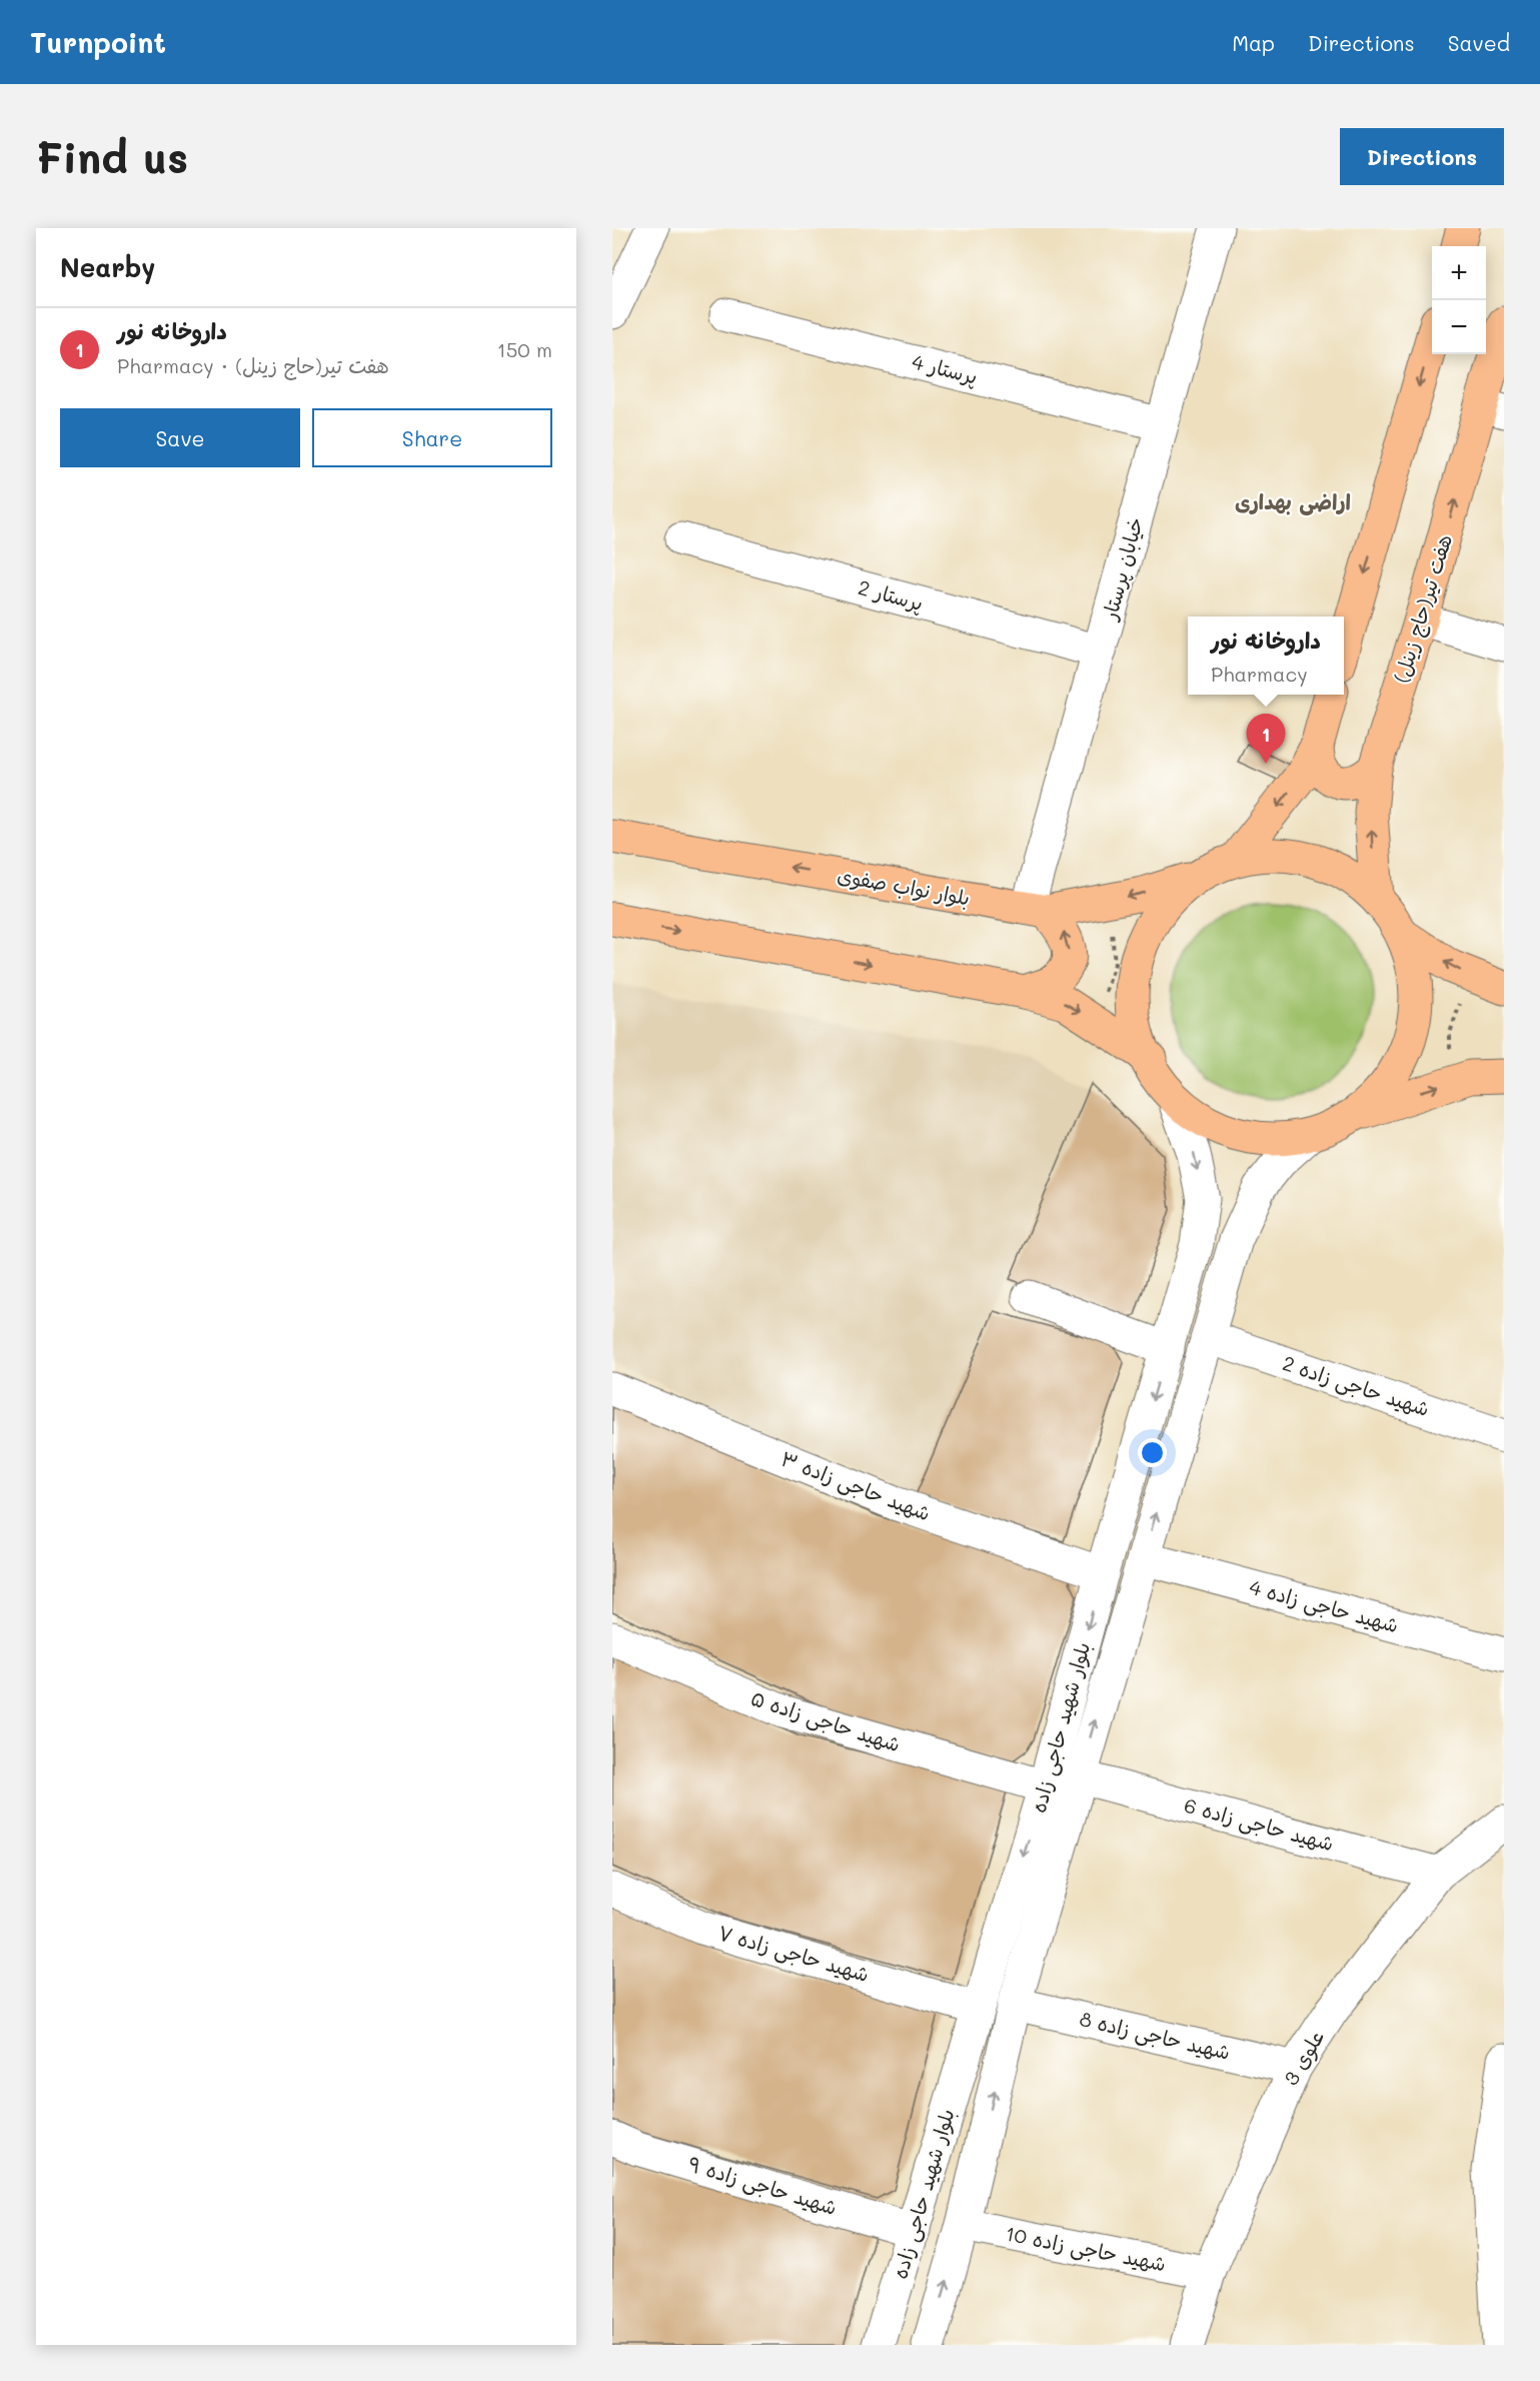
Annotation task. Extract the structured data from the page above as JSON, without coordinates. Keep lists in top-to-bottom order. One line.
{"streets":{"main road":["هفت تیر(حاج زینل)","بلوار نواب صفوی"],"street":["پرستار 4","خیابان پرستار","پرستار 2","شهید حاجی زاده 2","شهید حاجی زاده ۳","شهید حاجی زاده 4","شهید حاجی زاده ۵","بلوار شهید حاجی زاده","شهید حاجی زاده 6","شهید حاجی زاده ۷","شهید حاجی زاده 8","علوی 3","شهید حاجی زاده ۹","شهید حاجی زاده 10"]},"crossings":[["پرستار 4","خیابان پرستار"],["خیابان پرستار","پرستار 2"],["خیابان پرستار","بلوار نواب صفوی"],["شهید حاجی زاده 2","بلوار شهید حاجی زاده"],["شهید حاجی زاده ۳","بلوار شهید حاجی زاده"],["شهید حاجی زاده 4","بلوار شهید حاجی زاده"],["شهید حاجی زاده ۵","بلوار شهید حاجی زاده"],["بلوار شهید حاجی زاده","شهید حاجی زاده 6"],["بلوار شهید حاجی زاده","شهید حاجی زاده ۷"],["بلوار شهید حاجی زاده","شهید حاجی زاده 8"],["بلوار شهید حاجی زاده","شهید حاجی زاده ۹"],["بلوار شهید حاجی زاده","شهید حاجی زاده 10"],["شهید حاجی زاده 6","علوی 3"],["شهید حاجی زاده 8","علوی 3"],["علوی 3","شهید حاجی زاده 10"]],"districts":["اراضی بهداری"],"page":{"header":"Turnpoint","nav":["Map","Directions","Saved"],"buttons":["Directions",["Save","Share"]],"title":"Find us","heading":"Nearby","map_buttons":["+","−"],"list":[{"mark":"1","name":"داروخانه نور","note":"Pharmacy · هفت تیر(حاج زینل)","value":"150 m"}],"popup":["داروخانه نور","Pharmacy"],"pins":"1"}}
